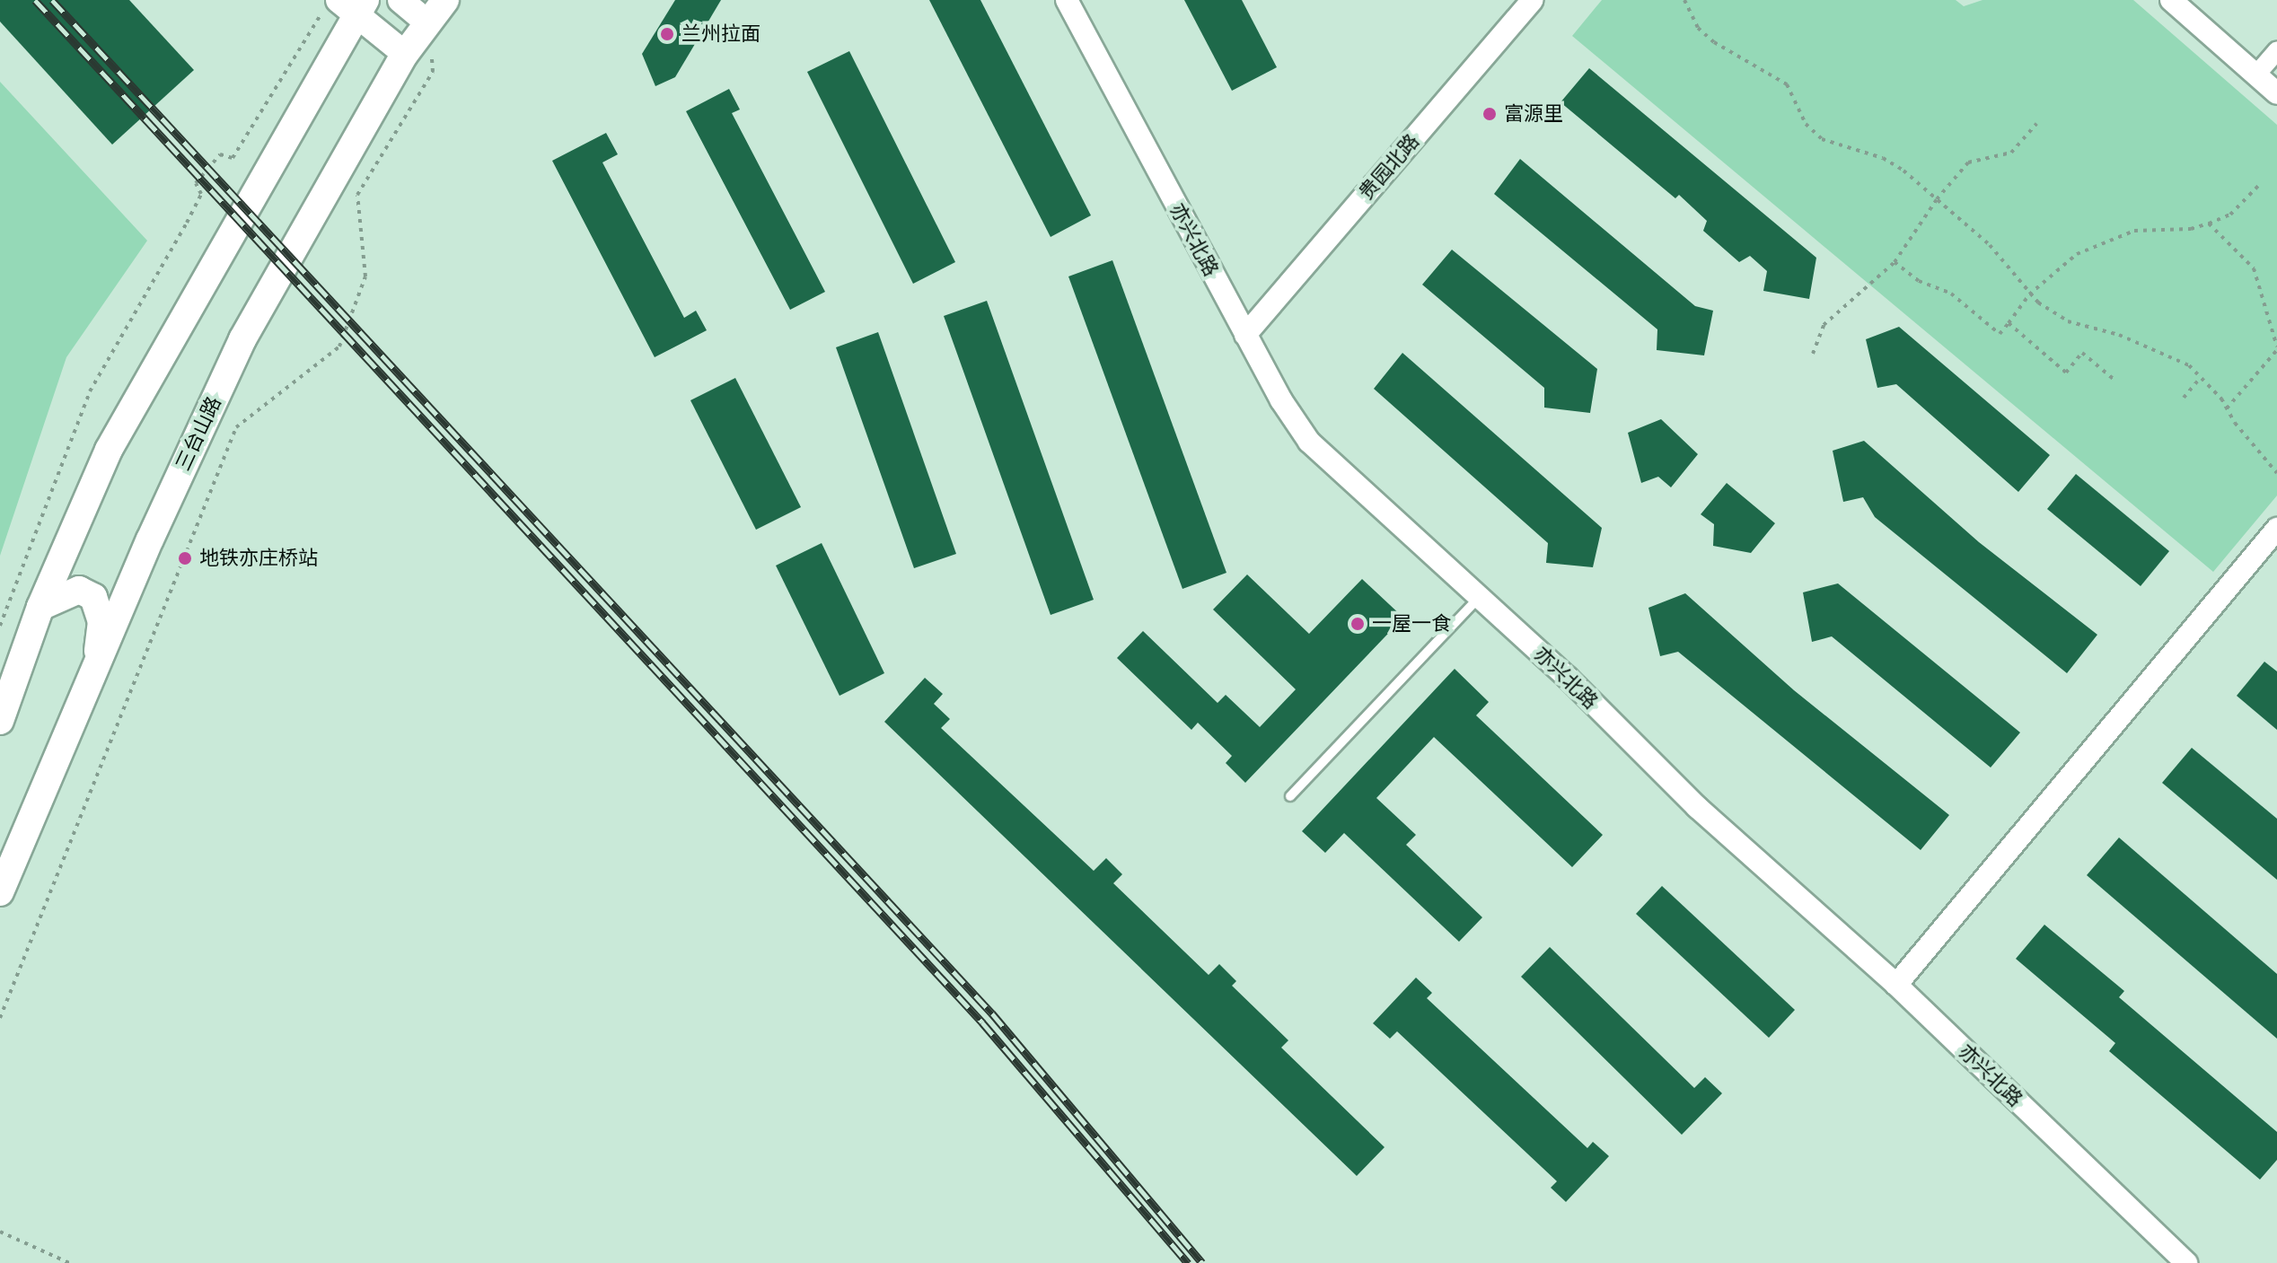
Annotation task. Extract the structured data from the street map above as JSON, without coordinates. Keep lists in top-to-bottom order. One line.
{"streets":{"main road":["三台山路"],"street":["贵园北路","亦兴北路"]},"crossings":[["贵园北路","亦兴北路"]],"places":["兰州拉面","富源里","地铁亦庄桥站","一屋一食"]}
